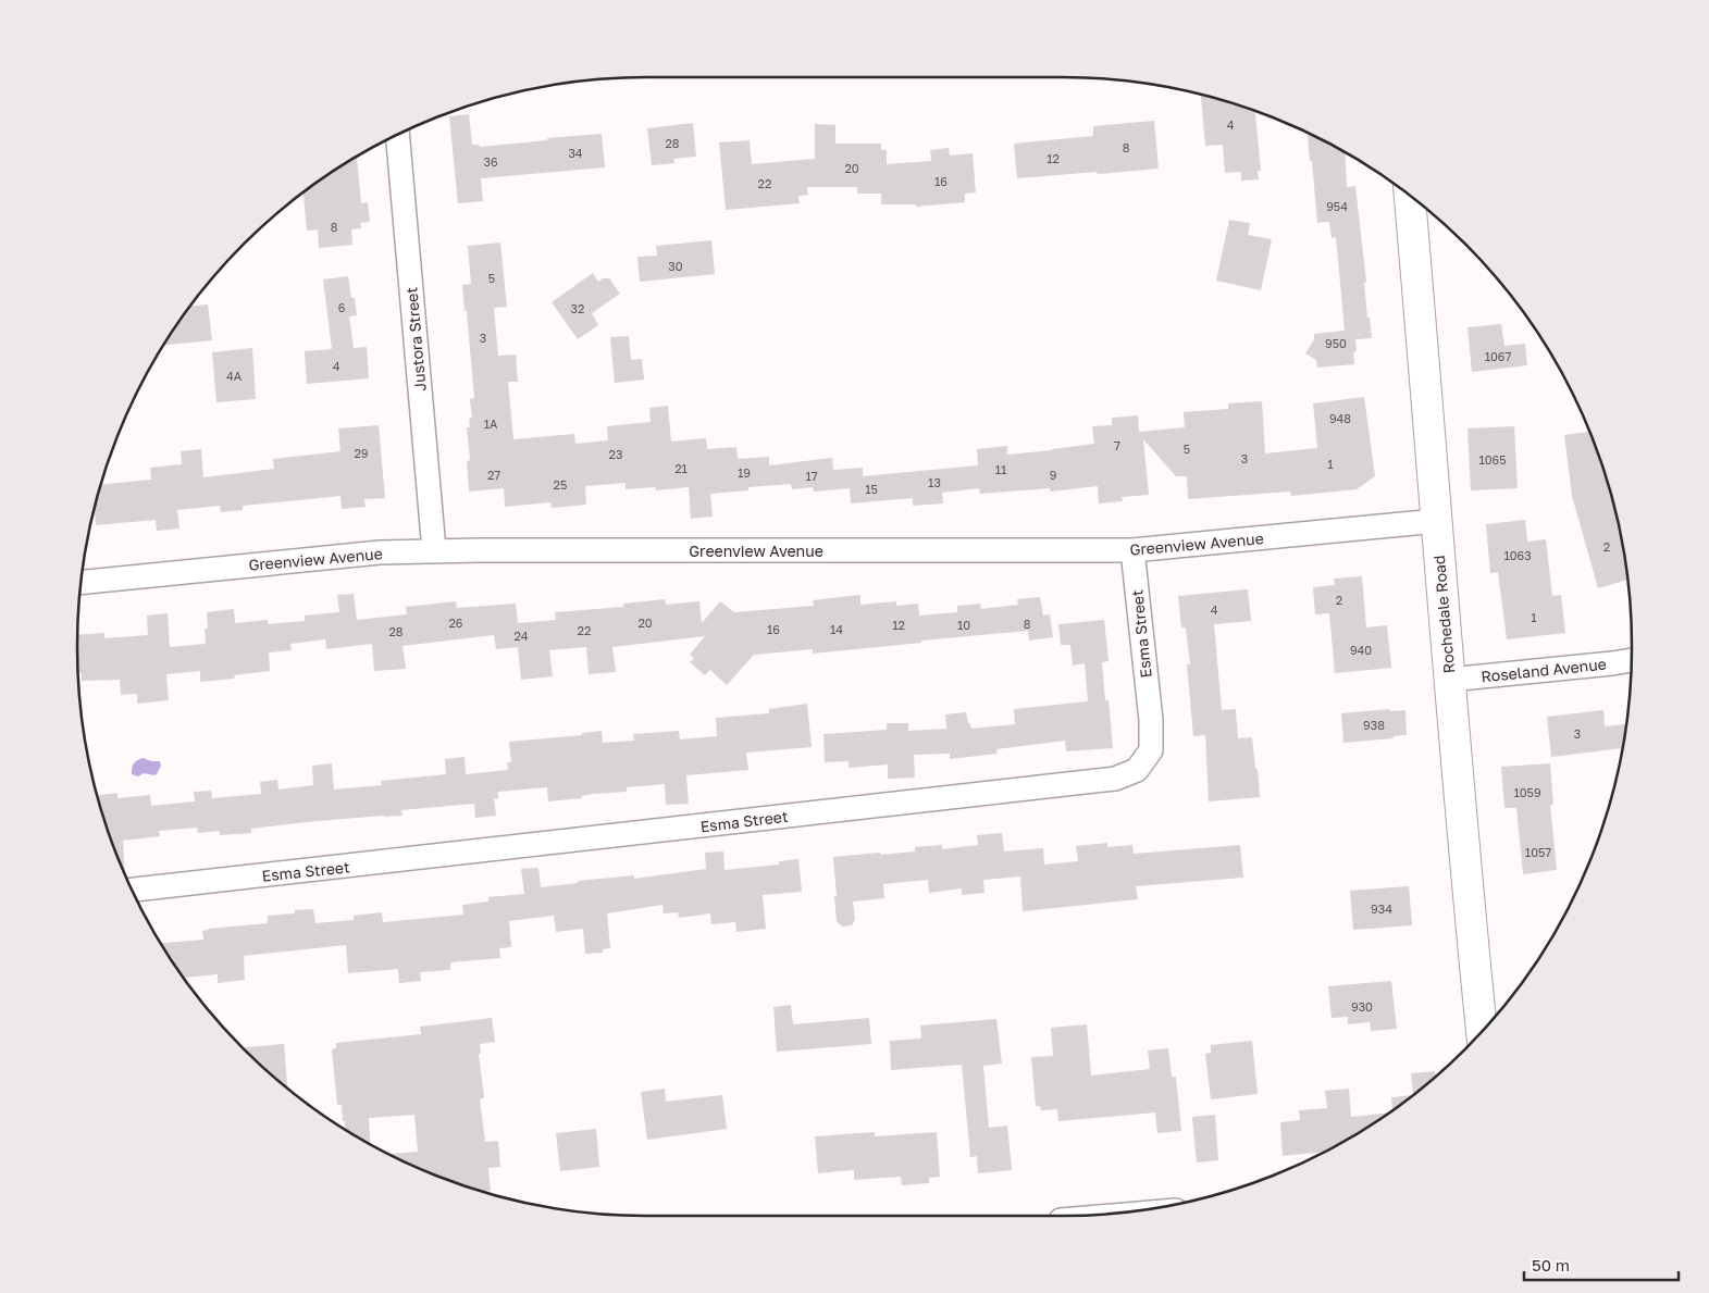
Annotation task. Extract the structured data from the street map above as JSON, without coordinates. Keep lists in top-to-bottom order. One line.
{"streets":{"main road":["Rochedale Road"],"street":["Justora Street","Greenview Avenue","Esma Street","Roseland Avenue"]},"crossings":[["Justora Street","Greenview Avenue"],["Greenview Avenue","Rochedale Road"],["Greenview Avenue","Esma Street"],["Rochedale Road","Roseland Avenue"]],"house_numbers":["4","28","8","34","12","36","20","16","22","954","8","30","5","6","32","3","950","1067","4","4A","948","1A","7","5","29","23","3","1065","1","21","11","19","27","9","17","13","25","15","2","1063","2","4","1","26","20","8","12","10","16","14","22","28","24","940","938","3","1059","1057","934","930"],"scale_bar":"50 m"}
